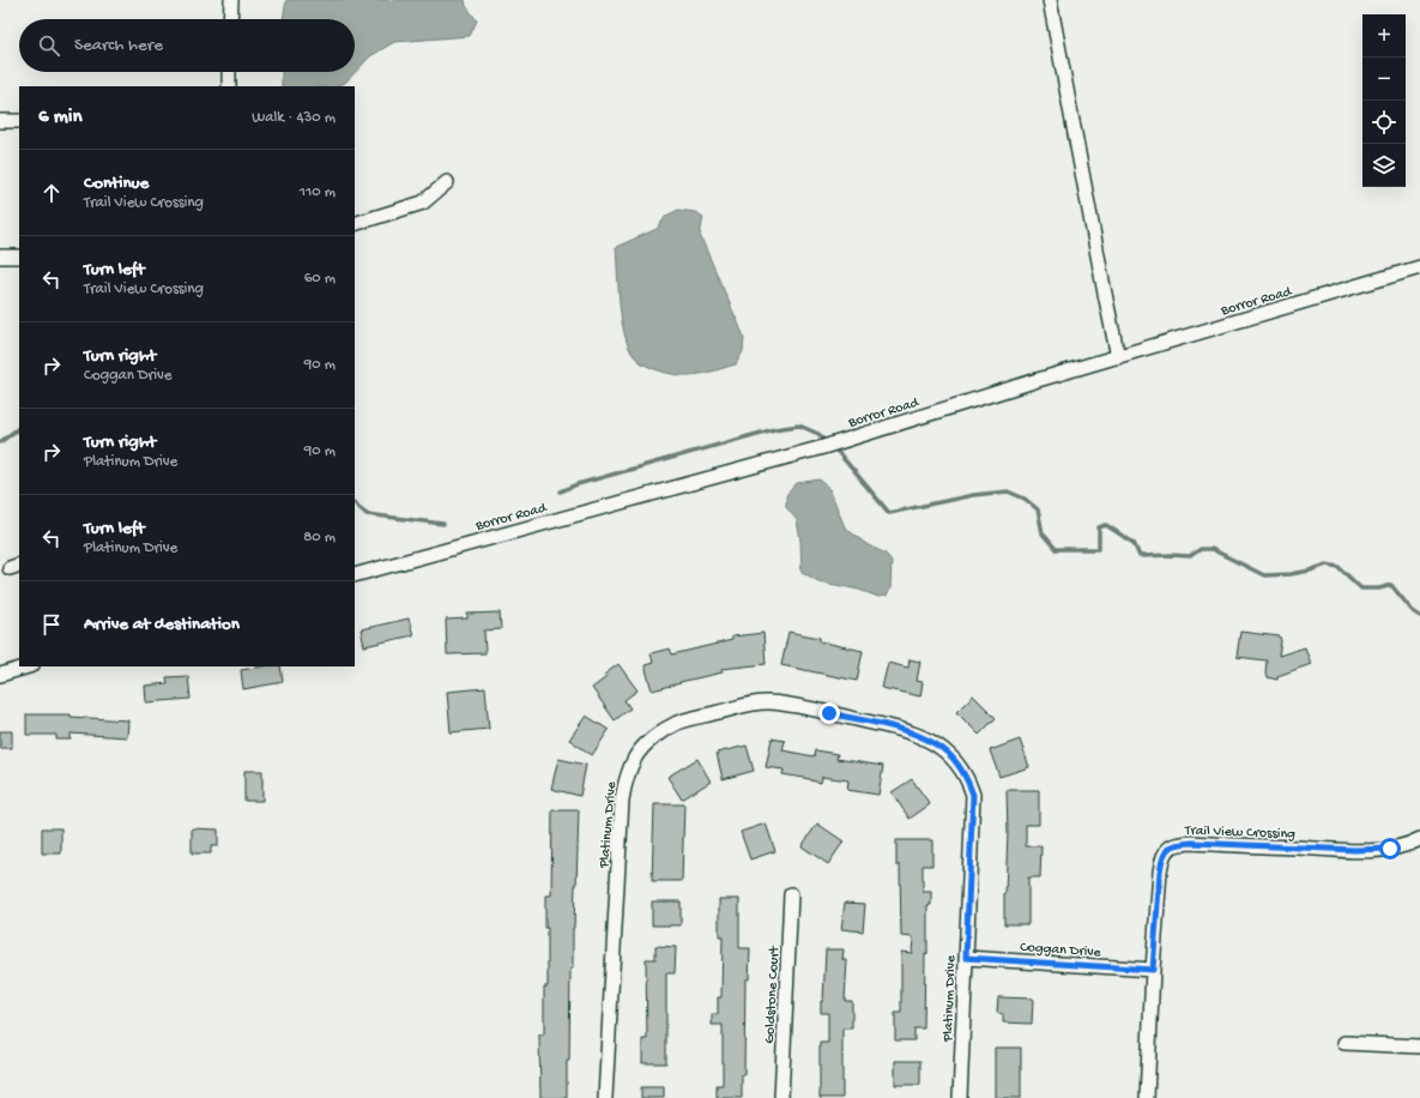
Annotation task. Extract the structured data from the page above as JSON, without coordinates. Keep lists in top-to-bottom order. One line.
{"streets":{"street":["Borror Road","Platinum Drive","Trail View Crossing","Coggan Drive","Goldstone Court"]},"crossings":[["Platinum Drive","Coggan Drive"],["Trail View Crossing","Coggan Drive"]],"page":{"map_buttons":["+","−"],"search":"Search here","heading":["6 min","Walk · 430 m"],"list":[["Continue","Trail View Crossing","110 m"],["Turn left","Trail View Crossing","60 m"],["Turn right","Coggan Drive","90 m"],["Turn right","Platinum Drive","90 m"],["Turn left","Platinum Drive","80 m"],"Arrive at destination"]}}
